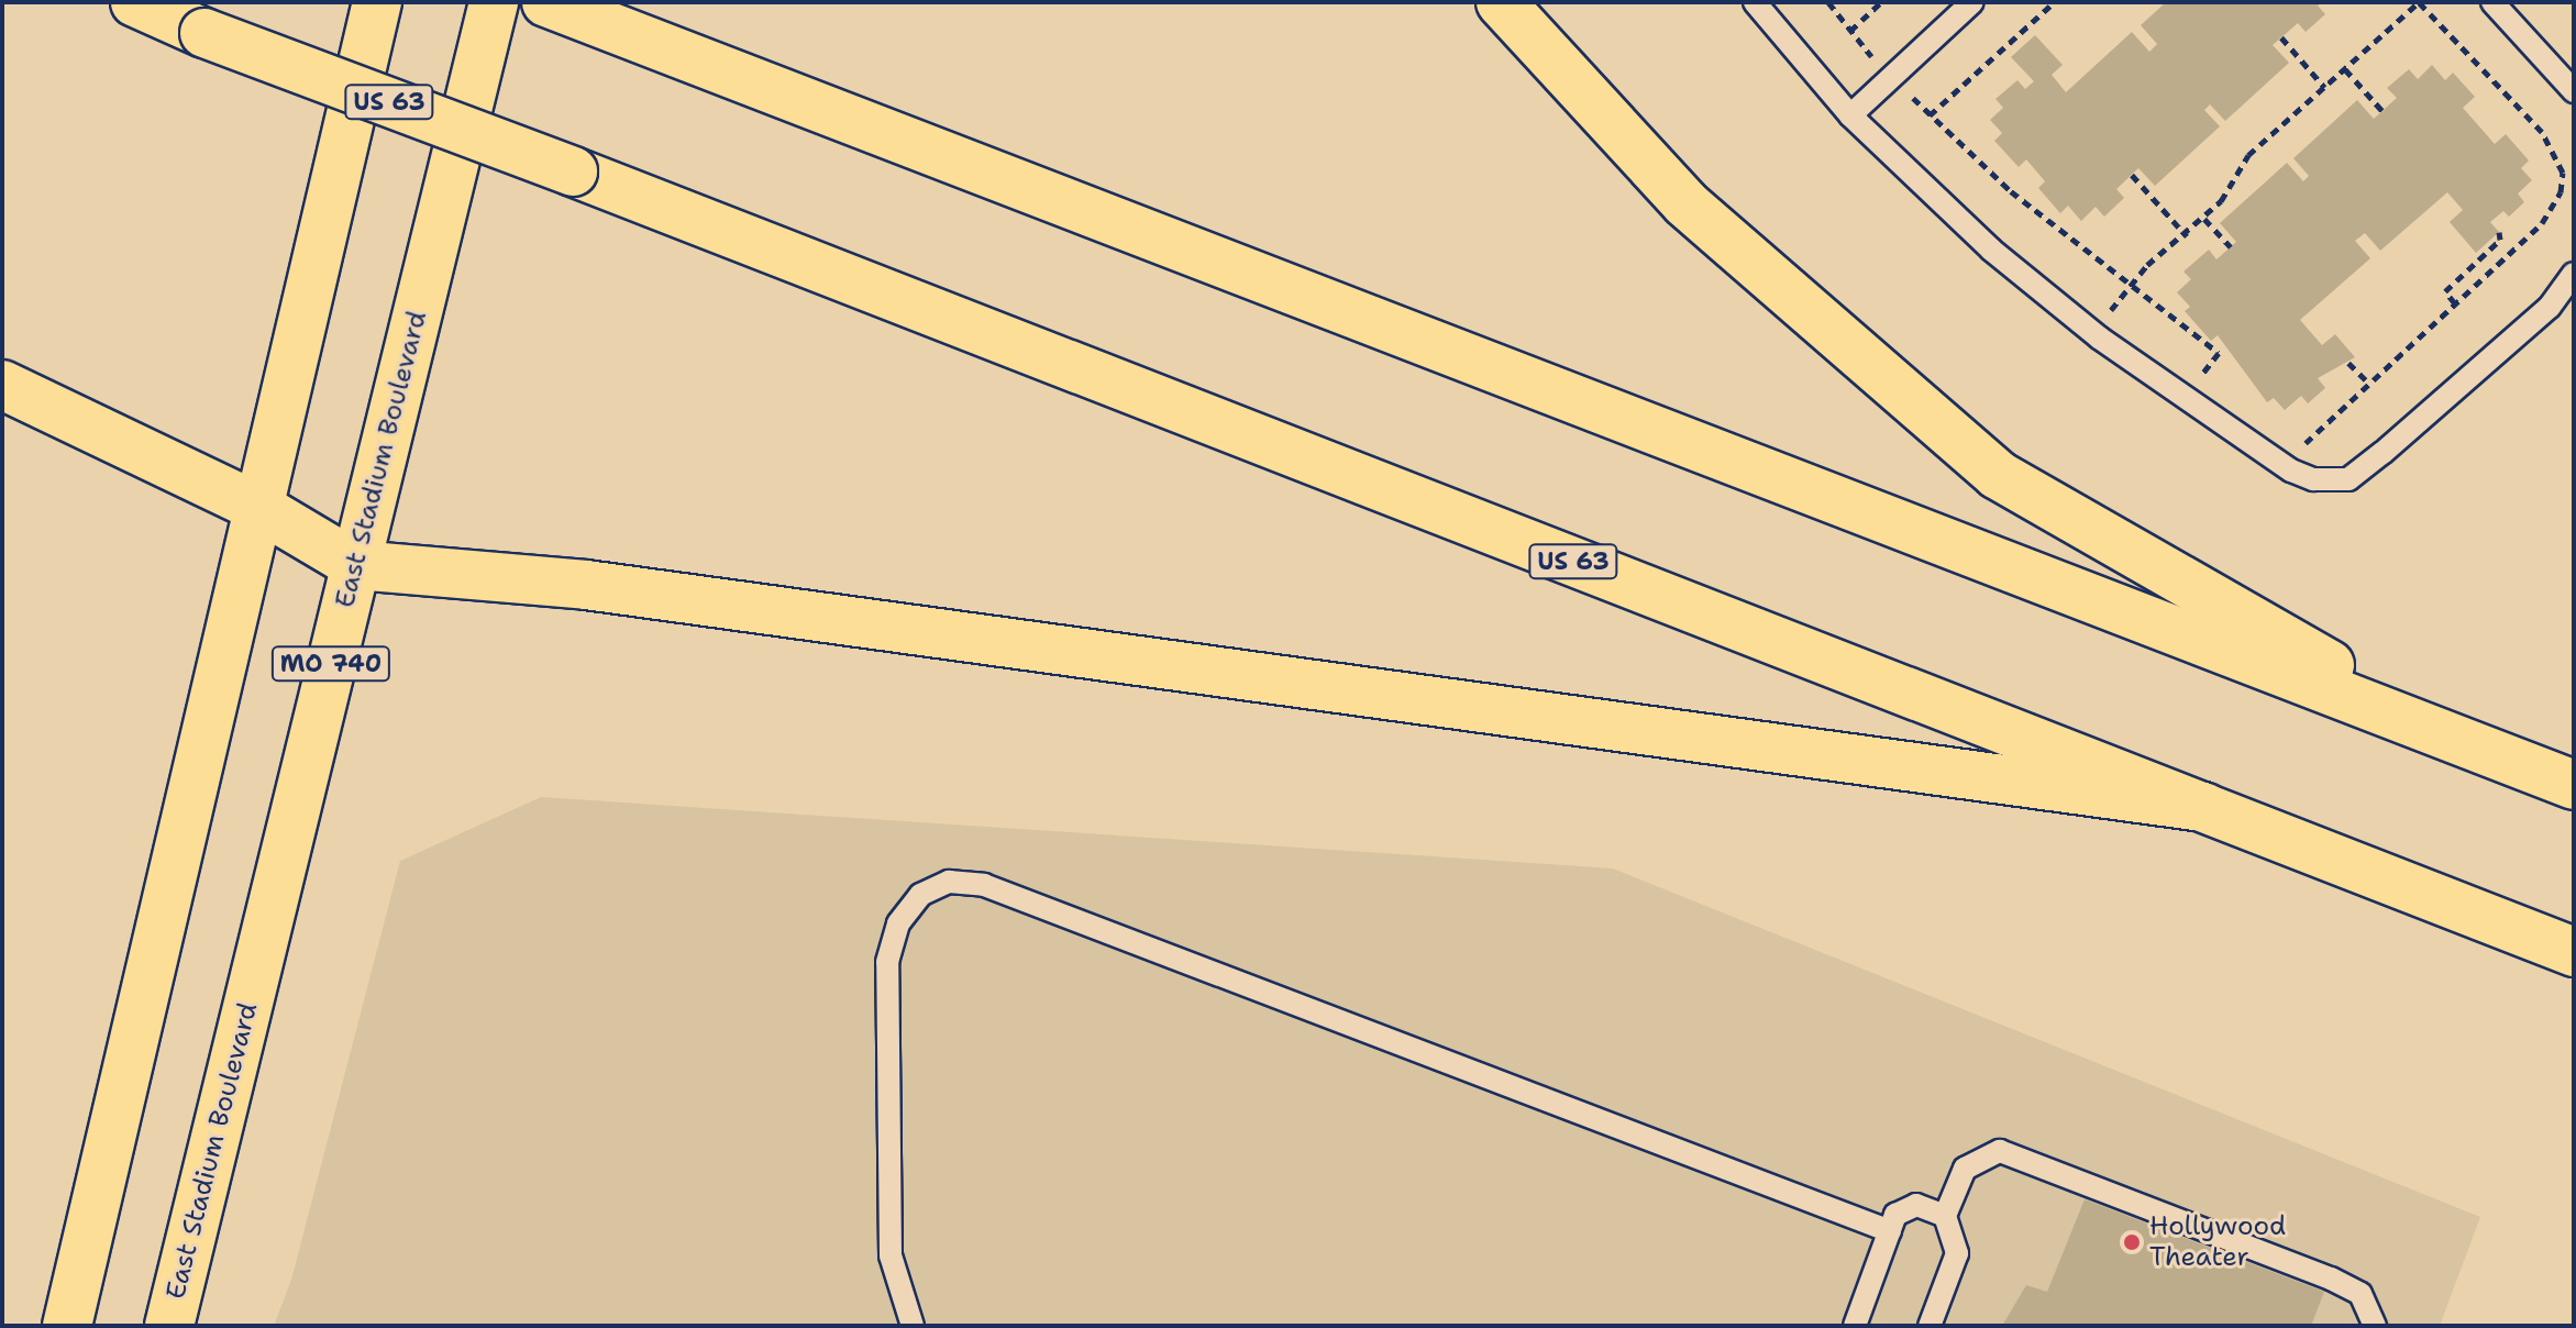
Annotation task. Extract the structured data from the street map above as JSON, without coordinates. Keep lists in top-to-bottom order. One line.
{"streets":{"main road":["US 63","East Stadium Boulevard","MO 740"]},"places":["Hollywood Theater"]}
